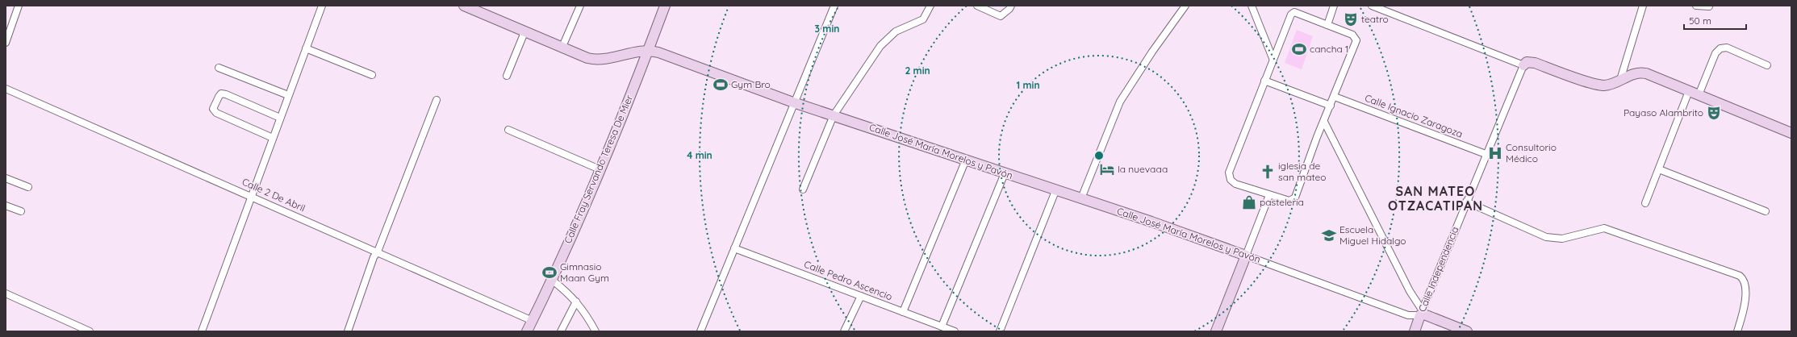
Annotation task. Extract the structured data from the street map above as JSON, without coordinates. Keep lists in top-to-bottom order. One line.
{"streets":{"main road":["Calle José María Morelos y Pavón","Calle Fray Servando Teresa De Mier","Calle Independencia"],"street":["Calle Ignacio Zaragoza","Calle 2 De Abril","Calle Pedro Ascencio"]},"crossings":[["Calle Ignacio Zaragoza","Calle Independencia"],["Calle José María Morelos y Pavón","Calle Fray Servando Teresa De Mier"],["Calle José María Morelos y Pavón","Calle Independencia"],["Calle Fray Servando Teresa De Mier","Calle 2 De Abril"]],"districts":["SAN MATEO OTZACATIPAN"],"places":{"theatre":["teatro","Payaso Alambrito"],"sports":["cancha 1","Gym Bro","Gimnasio Maan Gym"],"hospital":["Consultorio Médico"],"hotel":["la nuevaaa"],"church":["iglesia de san mateo"],"shop":["pasteleria"],"school or university":["Escuela Miguel Hidalgo"]},"scale_bar":"50 m","rings":["3 min","2 min","1 min","4 min"]}
